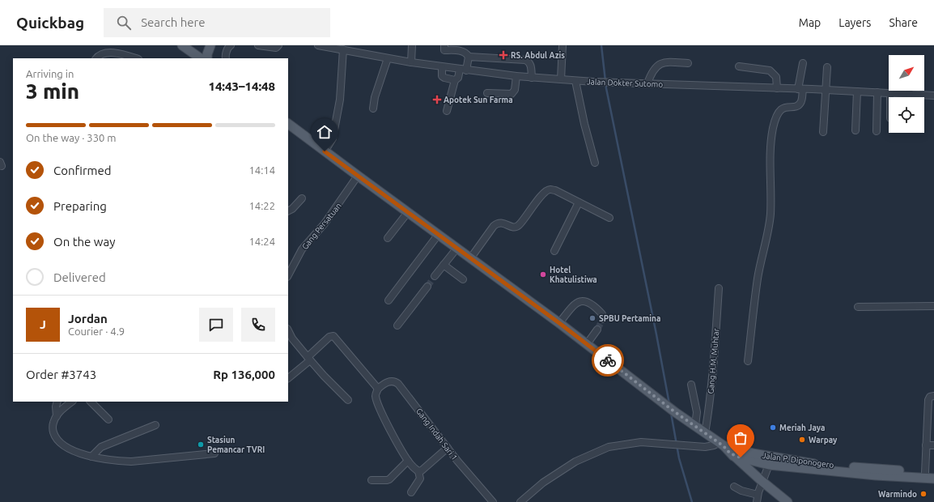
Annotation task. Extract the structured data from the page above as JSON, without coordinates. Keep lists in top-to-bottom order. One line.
{"streets":{"main road":["Jalan P. Diponogero"],"street":["Jalan Dokter Sutomo","Gang Persatuan","Gang H.M. Muhtar","Gang Indah Sari 1"]},"places":{"health":["RS. Abdul Azis","Apotek Sun Farma"],"other":["Hotel Khatulistiwa","SPBU Pertamina","Meriah Jaya","Warpay","Stasiun Pemancar TVRI","Warmindo"]},"north":"top right","page":{"header":"Quickbag","search":"Search here","nav":["Map","Layers","Share"],"heading":["3 min","Arriving in","14:43–14:48"],"panel":["Jordan","Courier · 4.9","Order #3743","Rp 136,000"],"bar":"On the way · 330 m","list":[["Confirmed","14:14"],["Preparing","14:22"],["On the way","14:24"],"Delivered"],"round":"J"}}
